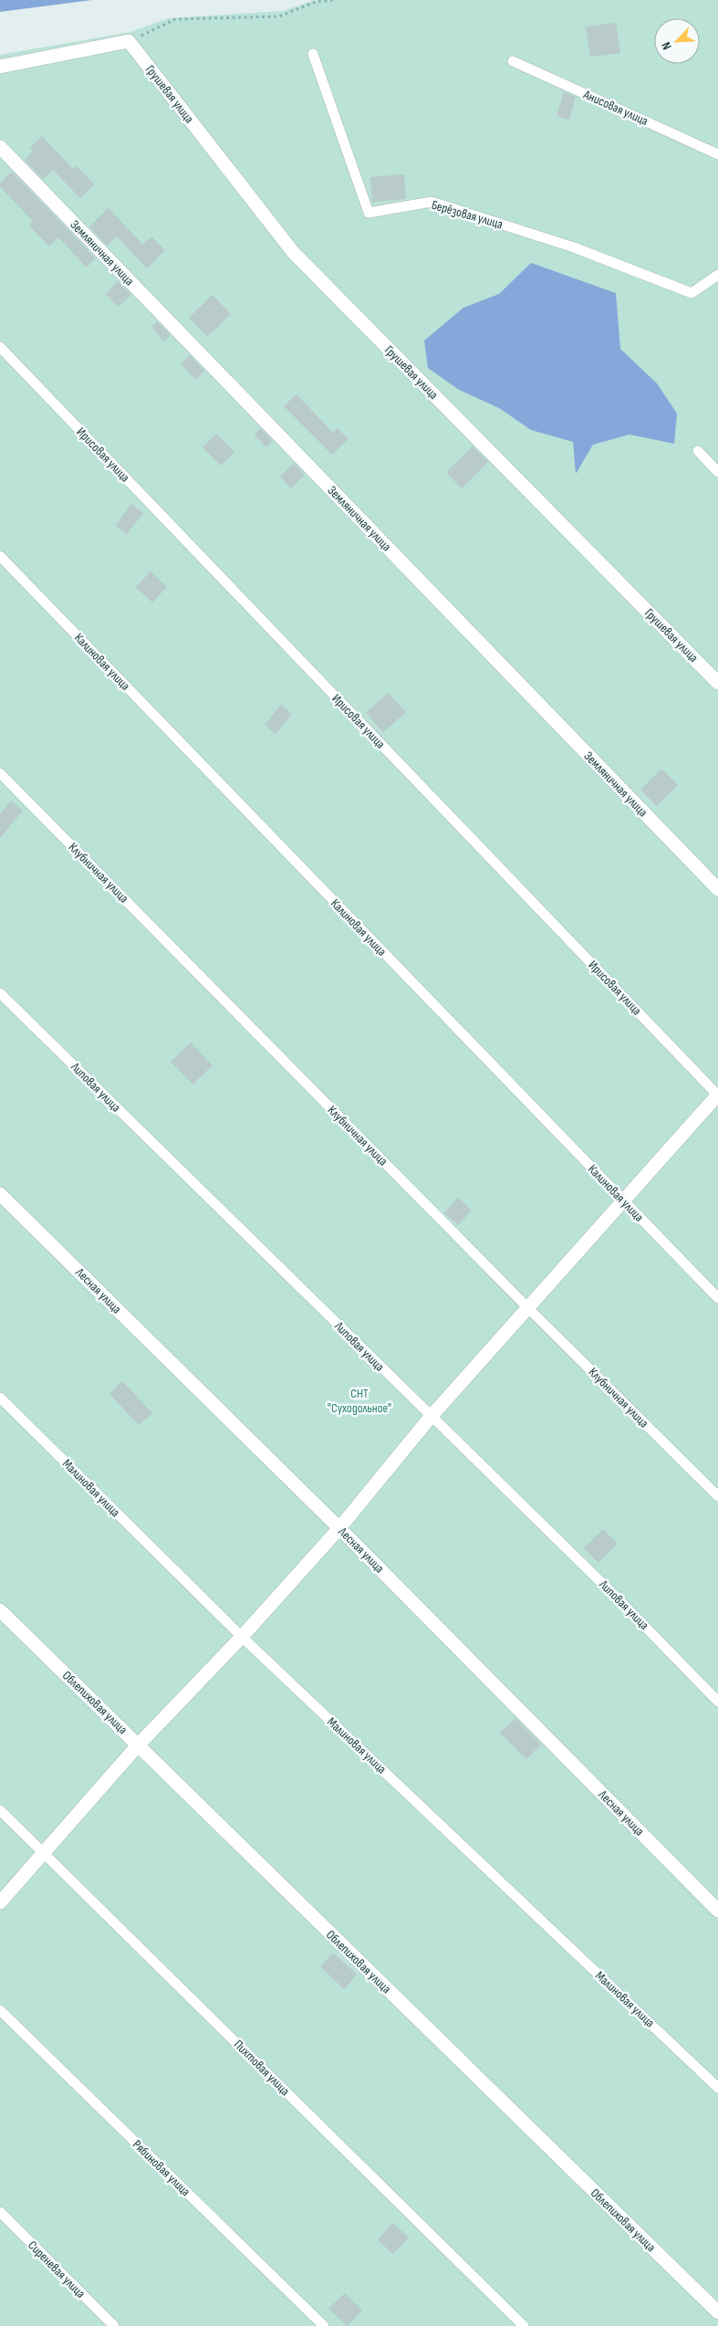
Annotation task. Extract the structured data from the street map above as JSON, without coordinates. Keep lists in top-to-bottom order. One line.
{"streets":{"street":["Грушевая улица","Земляничная улица","Лесная улица","Облепиховая улица"],"lane":["Анисовая улица","Берёзовая улица","Ирисовая улица","Калиновая улица","Клубничная улица","Липовая улица","Малиновая улица","Пихтовая улица","Рябиновая улица","Сиреневая улица"]},"parks":["СНТ \"Суходольное\""],"north":"bottom left"}
